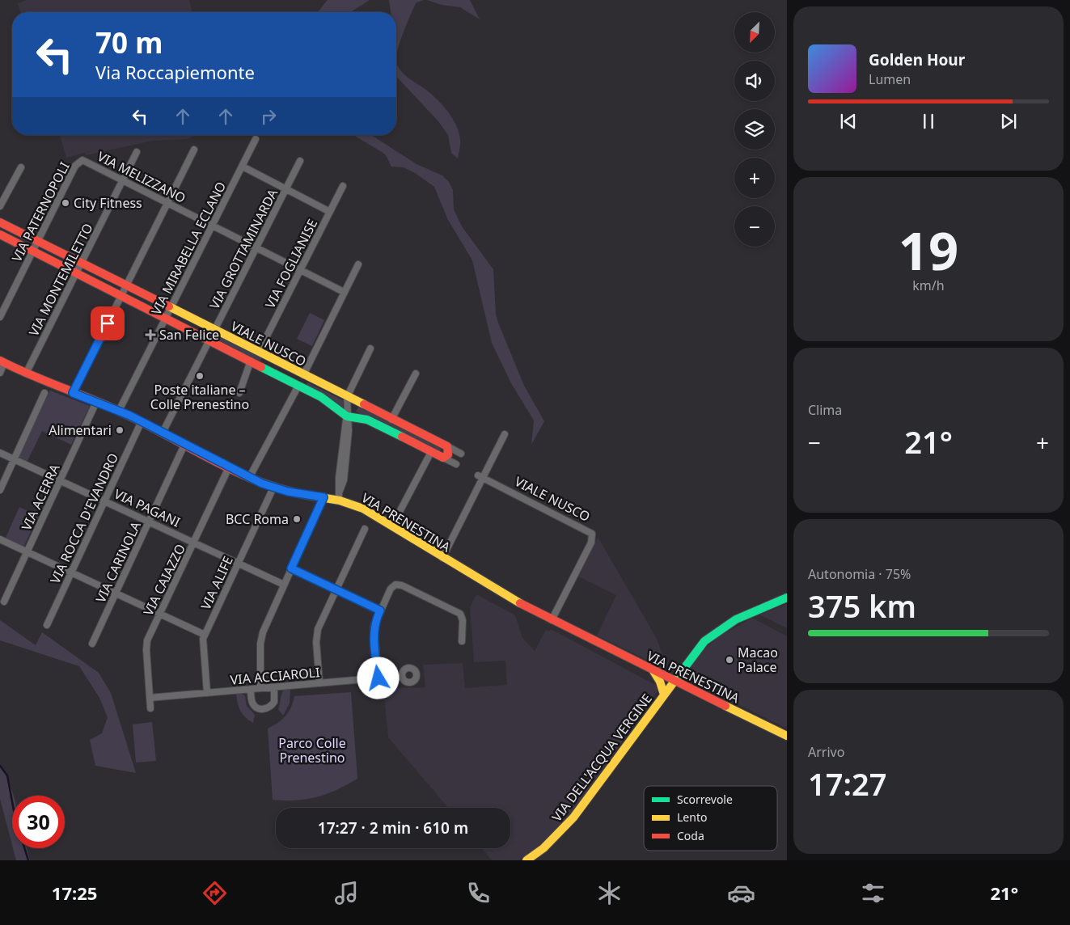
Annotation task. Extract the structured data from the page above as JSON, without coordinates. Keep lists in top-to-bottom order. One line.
{"streets":{"street":["VIA MELIZZANO","VIA PATERNOPOLI","VIA MIRABELLA ECLANO","VIA GROTTAMINARDA","VIA FOGLIANISE","VIA MONTEMILETTO","VIALE NUSCO","VIA ACERRA","VIA PAGANI","VIA ROCCA D'EVANDRO","VIA PRENESTINA","VIA CARINOLA","VIA CAIAZZO","VIA ALIFE","VIA ACCIAROLI","VIA DELL'ACQUA VERGINE"]},"crossings":[["VIA MELIZZANO","VIA PATERNOPOLI"],["VIA MELIZZANO","VIA MIRABELLA ECLANO"],["VIA MELIZZANO","VIA GROTTAMINARDA"],["VIA MELIZZANO","VIA FOGLIANISE"],["VIA MELIZZANO","VIA MONTEMILETTO"],["VIA PATERNOPOLI","VIALE NUSCO"],["VIA MIRABELLA ECLANO","VIALE NUSCO"],["VIA MIRABELLA ECLANO","VIA PRENESTINA"],["VIA GROTTAMINARDA","VIALE NUSCO"],["VIA GROTTAMINARDA","VIA PRENESTINA"],["VIA FOGLIANISE","VIALE NUSCO"],["VIA MONTEMILETTO","VIALE NUSCO"],["VIA MONTEMILETTO","VIA PRENESTINA"],["VIALE NUSCO","VIA PRENESTINA"],["VIA ACERRA","VIA PAGANI"],["VIA ACERRA","VIA PRENESTINA"],["VIA PAGANI","VIA ROCCA D'EVANDRO"],["VIA PAGANI","VIA CARINOLA"],["VIA PAGANI","VIA CAIAZZO"],["VIA PAGANI","VIA ALIFE"],["VIA ROCCA D'EVANDRO","VIA PRENESTINA"],["VIA PRENESTINA","VIA CARINOLA"],["VIA PRENESTINA","VIA CAIAZZO"],["VIA PRENESTINA","VIA ALIFE"],["VIA PRENESTINA","VIA DELL'ACQUA VERGINE"],["VIA CAIAZZO","VIA ACCIAROLI"],["VIA ALIFE","VIA ACCIAROLI"]],"parks":["Parco Colle Prenestino"],"places":{"other":["City Fitness","Poste italiane – Colle Prenestino","Alimentari","BCC Roma","Macao Palace"],"health":["San Felice"]},"legend":["Scorrevole","Lento","Coda"],"north":"bottom left","page":{"map_buttons":["+","−"],"turn":["70 m","Via Roccapiemonte"],"song":["Golden Hour","Lumen"],"tile":[["19","km/h"],"Clima",["Autonomia · 75%","375 km"],["Arrivo","17:27"]],"heat":["−","21°","+"],"limit":"30","trip":"17:27 · 2 min · 610 m","tabs":["17:25","21°"]}}
